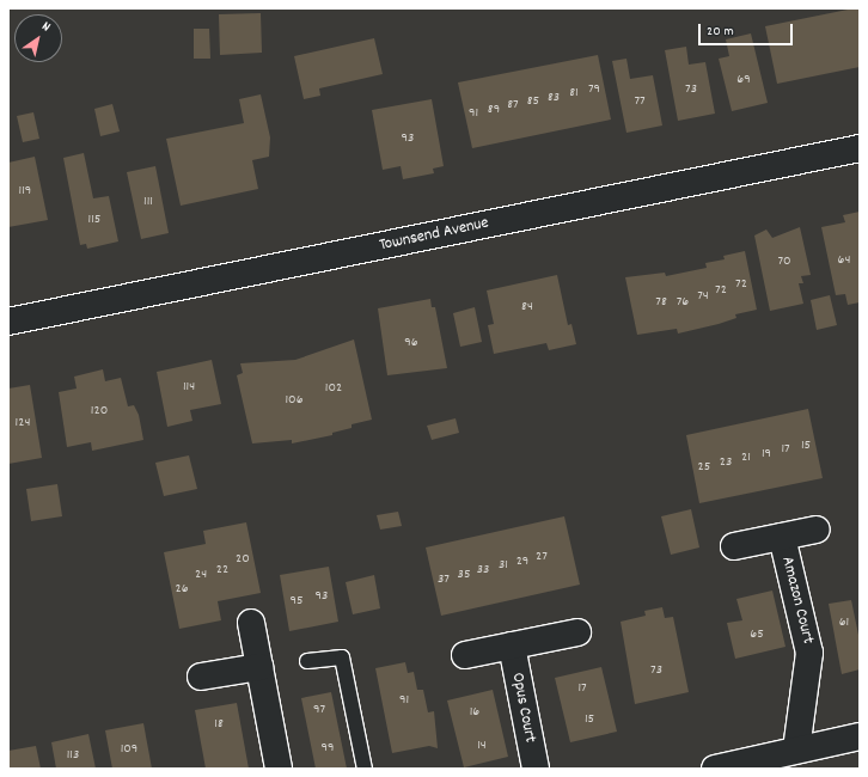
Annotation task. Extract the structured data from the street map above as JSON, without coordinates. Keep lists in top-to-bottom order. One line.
{"streets":{"street":["Townsend Avenue","Amazon Court","Opus Court"]},"house_numbers":["69","79","73","81","83","85","77","87","89","91","93","119","111","115","64","70","72","72","74","78","76","84","96","114","102","106","120","124","15","17","19","21","23","25","27","20","29","31","22","33","24","35","37","26","93","95","61","65","73","17","91","97","16","15","18","14","99","109","113"],"scale_bar":"20 m","north":"top right"}
